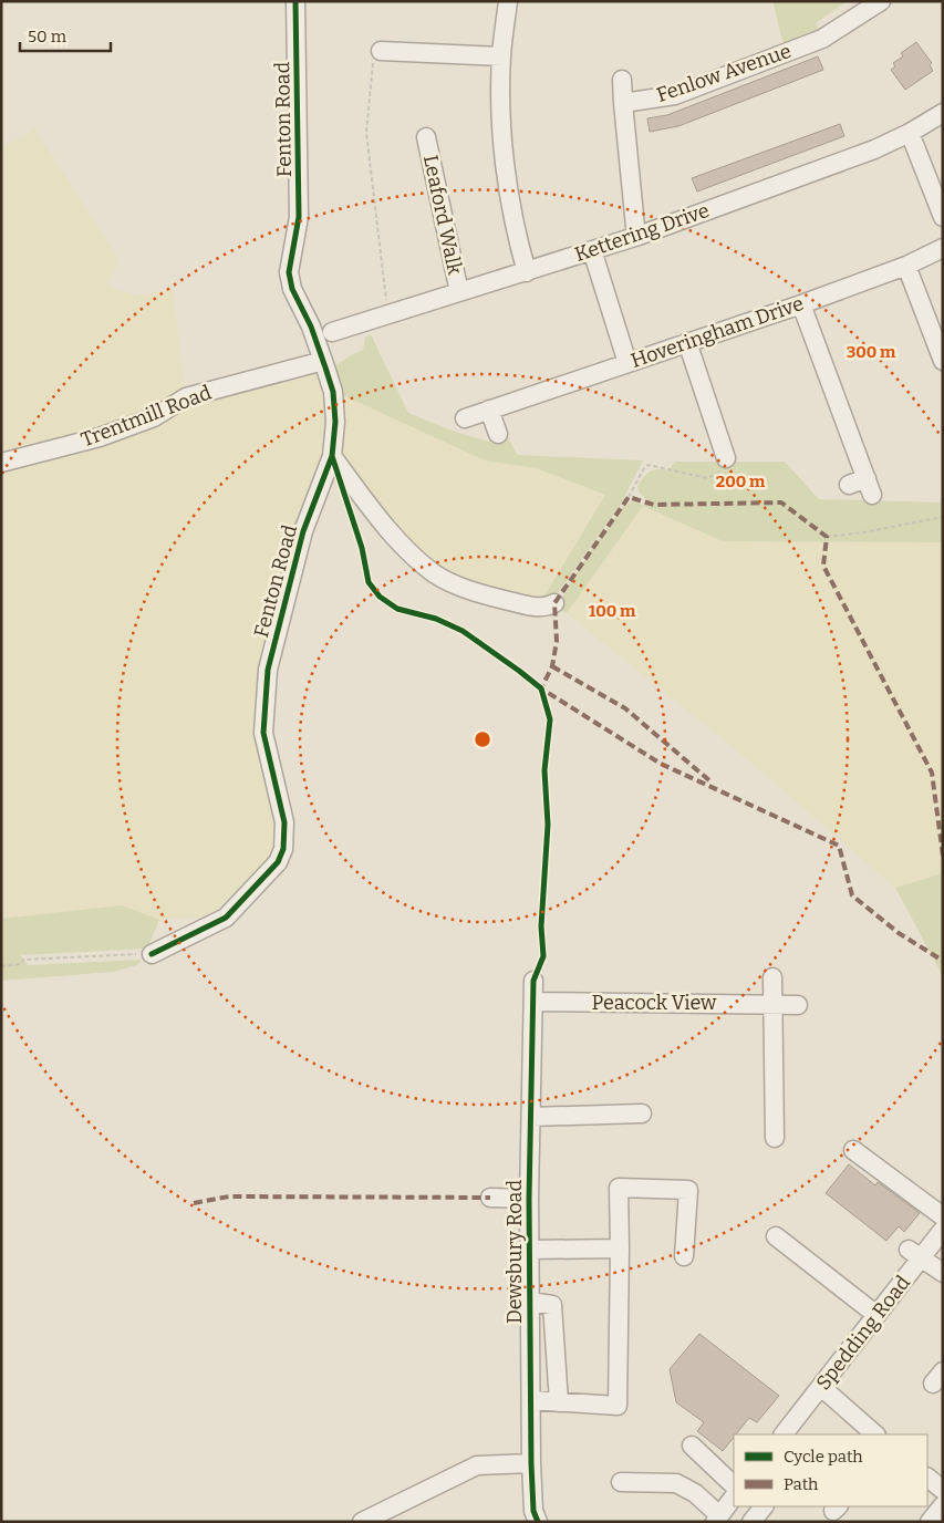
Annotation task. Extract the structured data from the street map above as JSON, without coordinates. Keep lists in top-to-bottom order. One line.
{"streets":{"street":["Fenlow Avenue","Fenton Road","Leaford Walk","Kettering Drive","Hoveringham Drive","Trentmill Road","Peacock View","Dewsbury Road","Spedding Road"]},"crossings":[["Fenton Road","Trentmill Road"],["Leaford Walk","Kettering Drive"],["Peacock View","Dewsbury Road"]],"legend":["Cycle path","Path"],"scale_bar":"50 m","rings":["300 m","200 m","100 m"]}
